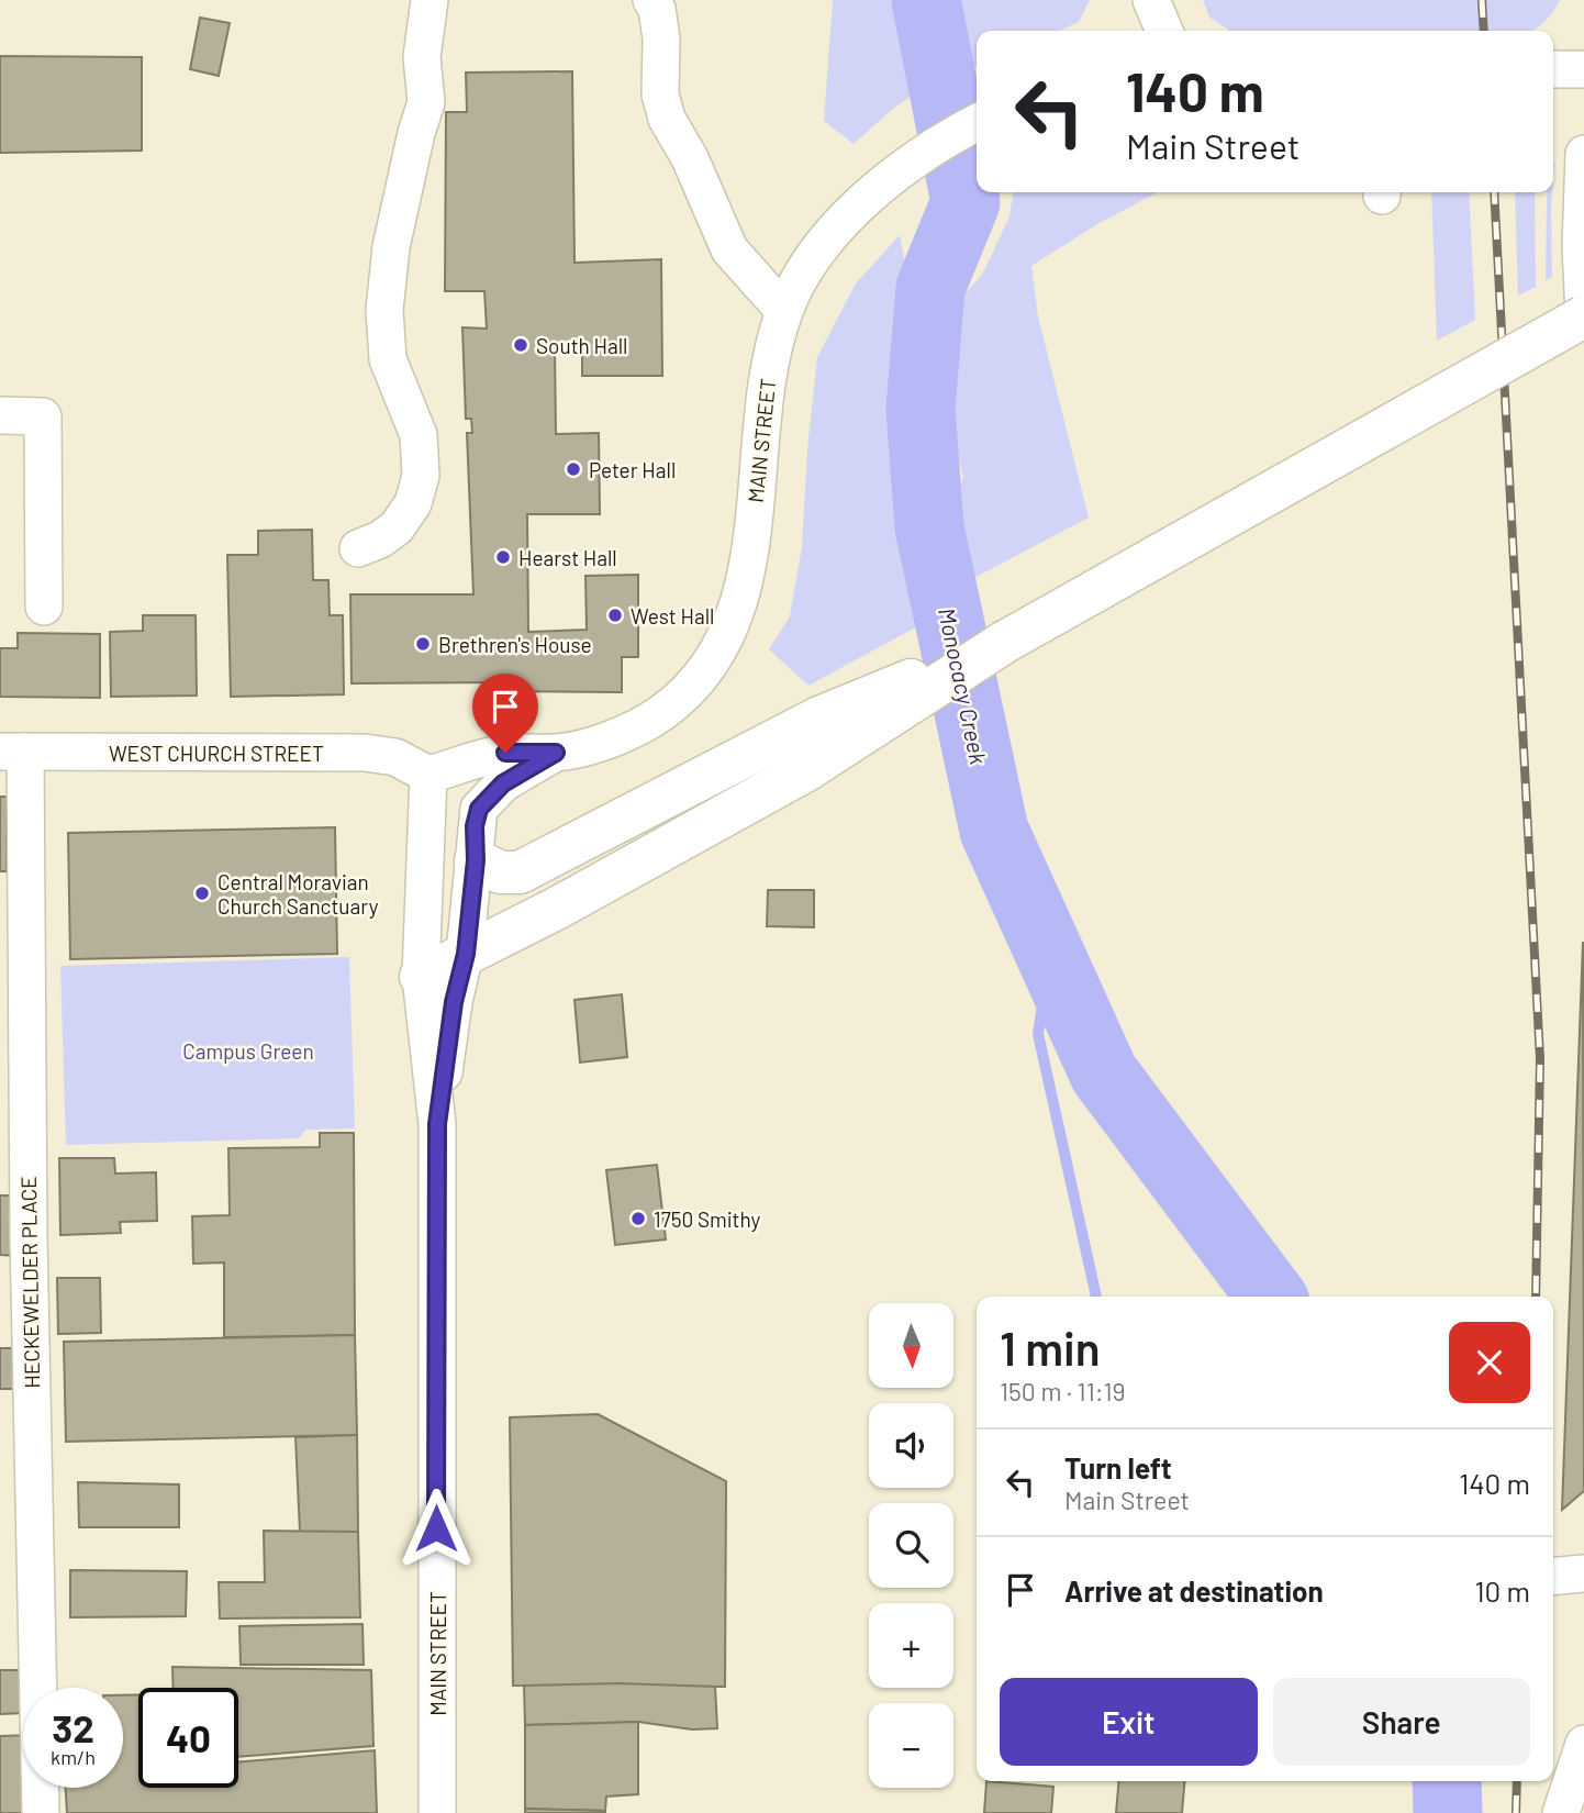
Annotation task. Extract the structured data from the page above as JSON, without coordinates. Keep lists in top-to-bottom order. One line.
{"streets":{"street":["MAIN STREET","WEST CHURCH STREET","HECKEWELDER PLACE"]},"crossings":[["MAIN STREET","WEST CHURCH STREET"],["WEST CHURCH STREET","HECKEWELDER PLACE"]],"water":["Monocacy Creek"],"parks":["Campus Green"],"places":["South Hall","Peter Hall","Hearst Hall","West Hall","Brethren's House","Central Moravian Church Sanctuary","1750 Smithy"],"north":"bottom","page":{"turn":["140 m","Main Street"],"heading":["1 min","150 m · 11:19"],"map_buttons":["+","−"],"list":[{"name":"Turn left","note":"Main Street","value":"140 m"},{"name":"Arrive at destination","value":"10 m"}],"buttons":["Exit","Share"],"speed":"32 km/h","limit":"40"}}
